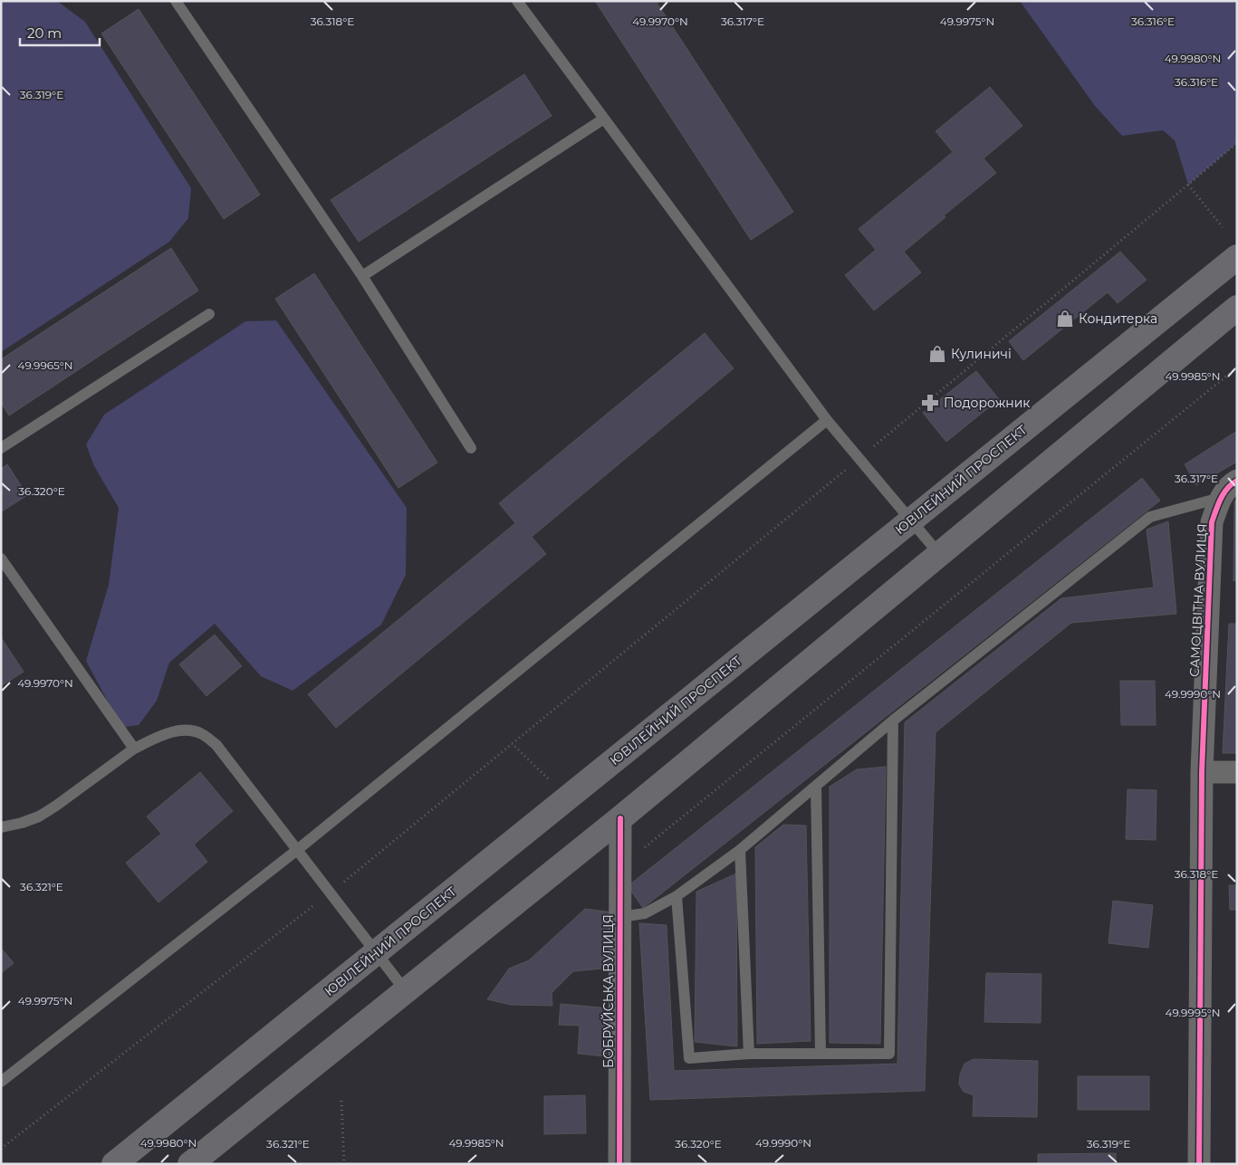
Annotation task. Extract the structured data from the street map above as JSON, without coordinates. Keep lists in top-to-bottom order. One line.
{"streets":{"main road":["ЮВІЛЕЙНИЙ ПРОСПЕКТ"],"street":["САМОЦВІТНА ВУЛИЦЯ","БОБРУЙСЬКА ВУЛИЦЯ"]},"places":{"shop":["Кондитерка","Кулиничі"],"pharmacy":["Подорожник"]},"scale_bar":"20 m","coordinates":["36.318°E","36.317°E","36.316°E","49.9970°N","49.9975°N","49.9980°N","36.319°E","49.9965°N","49.9985°N","36.320°E","49.9990°N","36.321°E","49.9995°N"]}
